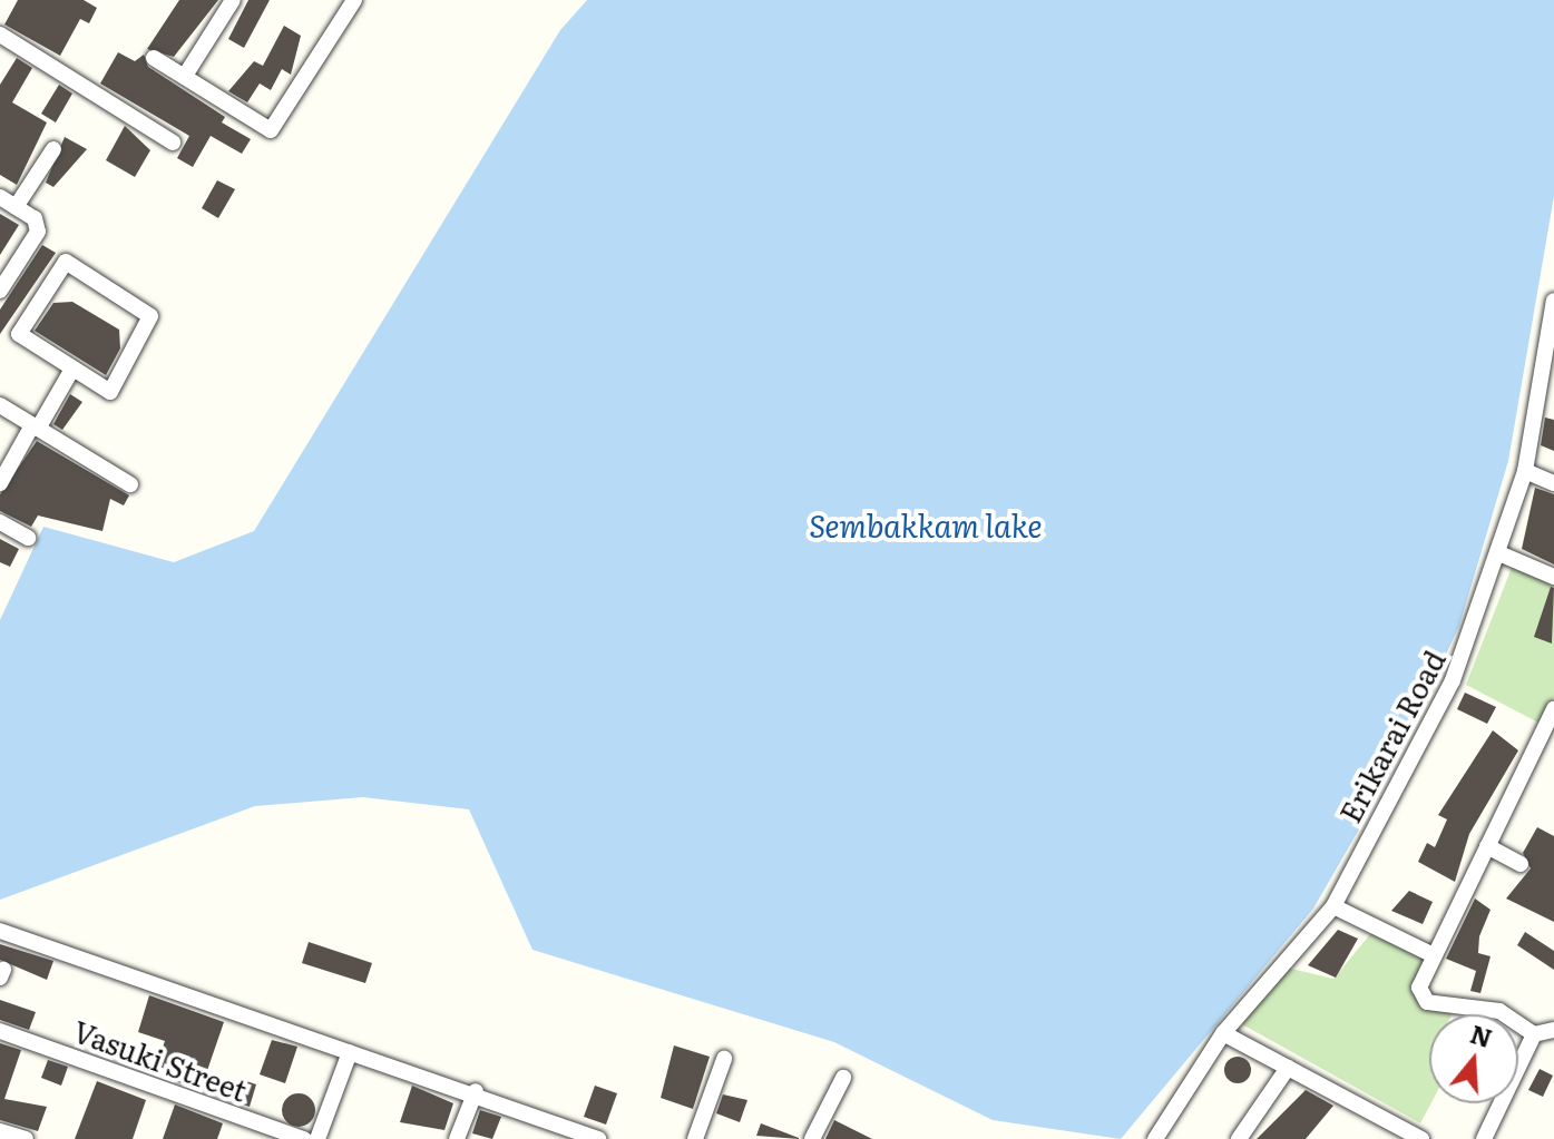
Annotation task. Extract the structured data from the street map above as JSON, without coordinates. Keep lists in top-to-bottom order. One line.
{"streets":{"street":["Erikarai Road","Vasuki Street"]},"water":["Sembakkam lake"],"north":"top"}
